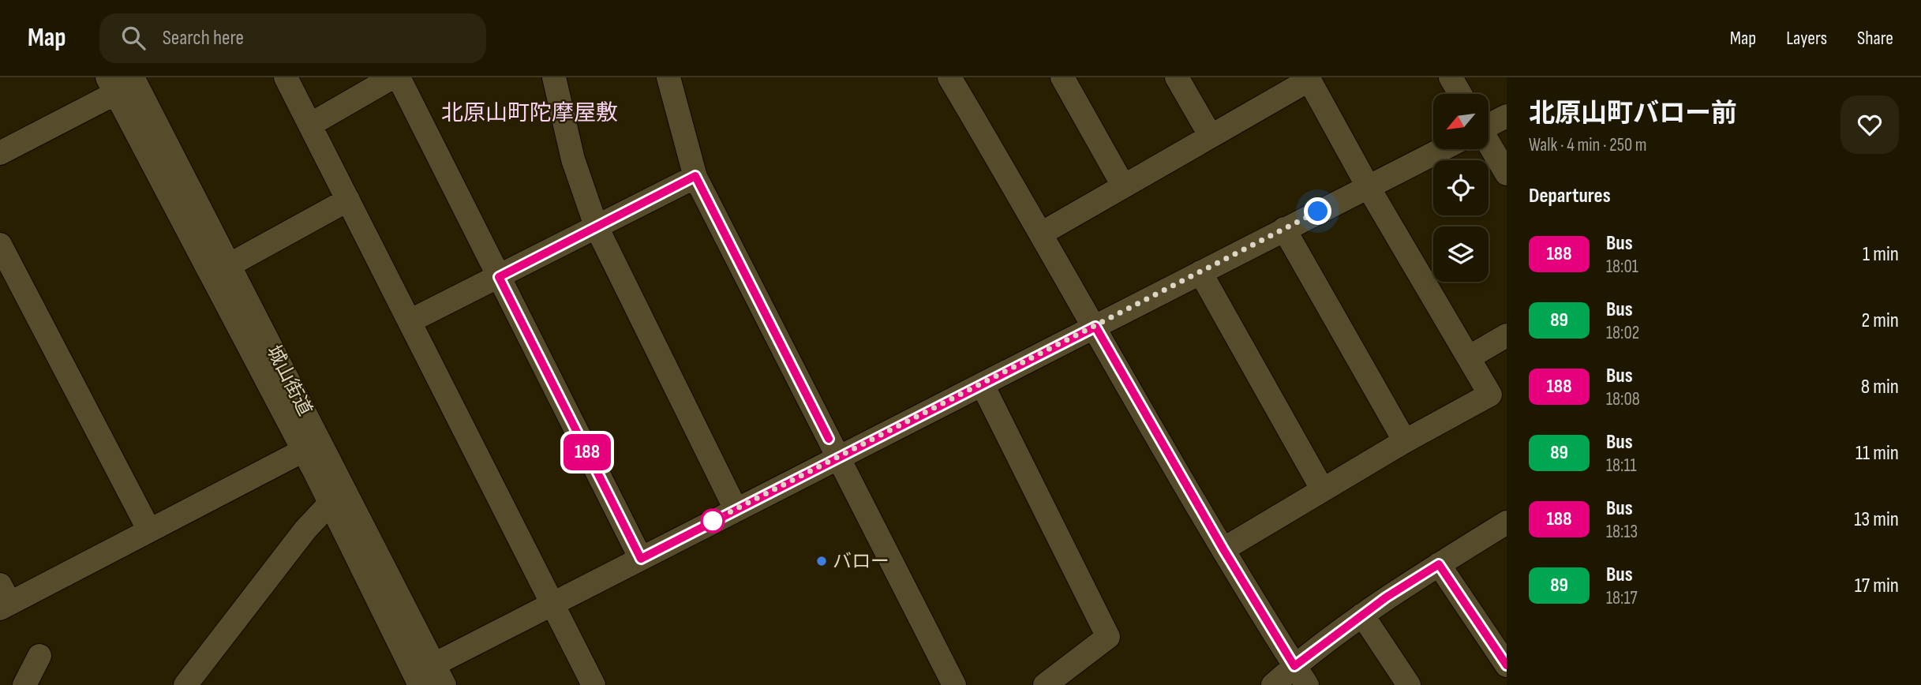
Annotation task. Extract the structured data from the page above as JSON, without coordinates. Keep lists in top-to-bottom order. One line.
{"streets":{"street":["城山街道"]},"districts":["北原山町陀摩屋敷"],"places":["バロー"],"lines":["bus line 188"],"north":"bottom left","page":{"header":"Map","search":"Search here","nav":["Map","Layers","Share"],"on_map":"188","heading":[["北原山町バロー前","Walk · 4 min · 250 m"],"Departures"],"list":[{"mark":"188","name":"Bus","note":"18:01","value":"1 min"},{"mark":"89","name":"Bus","note":"18:02","value":"2 min"},{"mark":"188","name":"Bus","note":"18:08","value":"8 min"},{"mark":"89","name":"Bus","note":"18:11","value":"11 min"},{"mark":"188","name":"Bus","note":"18:13","value":"13 min"},{"mark":"89","name":"Bus","note":"18:17","value":"17 min"}]}}
